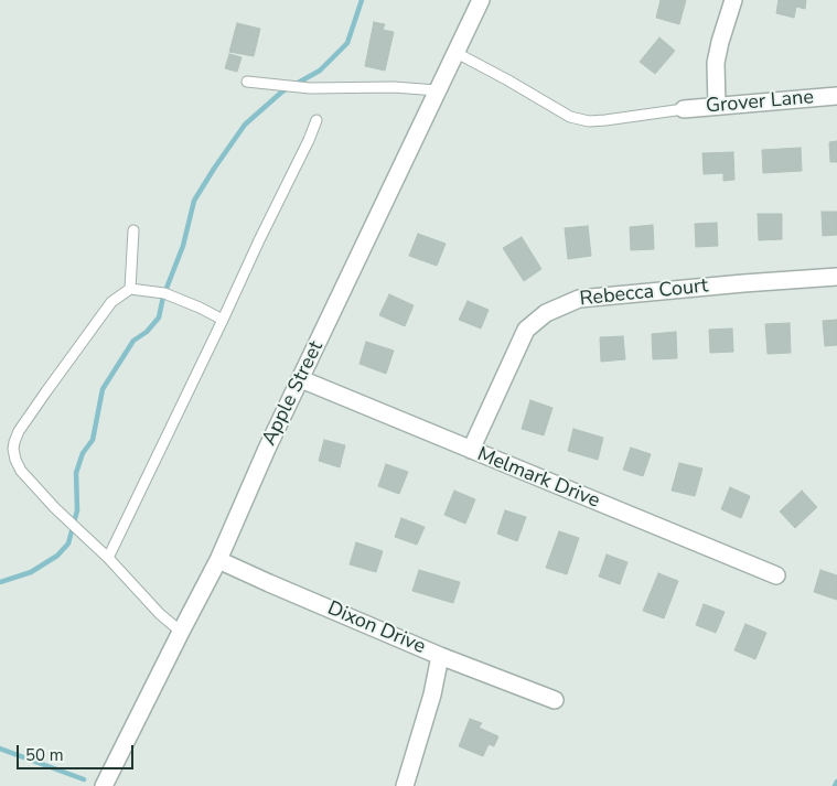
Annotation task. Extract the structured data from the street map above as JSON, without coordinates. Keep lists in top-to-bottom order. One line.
{"streets":{"street":["Grover Lane","Rebecca Court","Apple Street","Melmark Drive","Dixon Drive"]},"crossings":[["Rebecca Court","Melmark Drive"],["Apple Street","Melmark Drive"],["Apple Street","Dixon Drive"]],"scale_bar":"50 m"}
